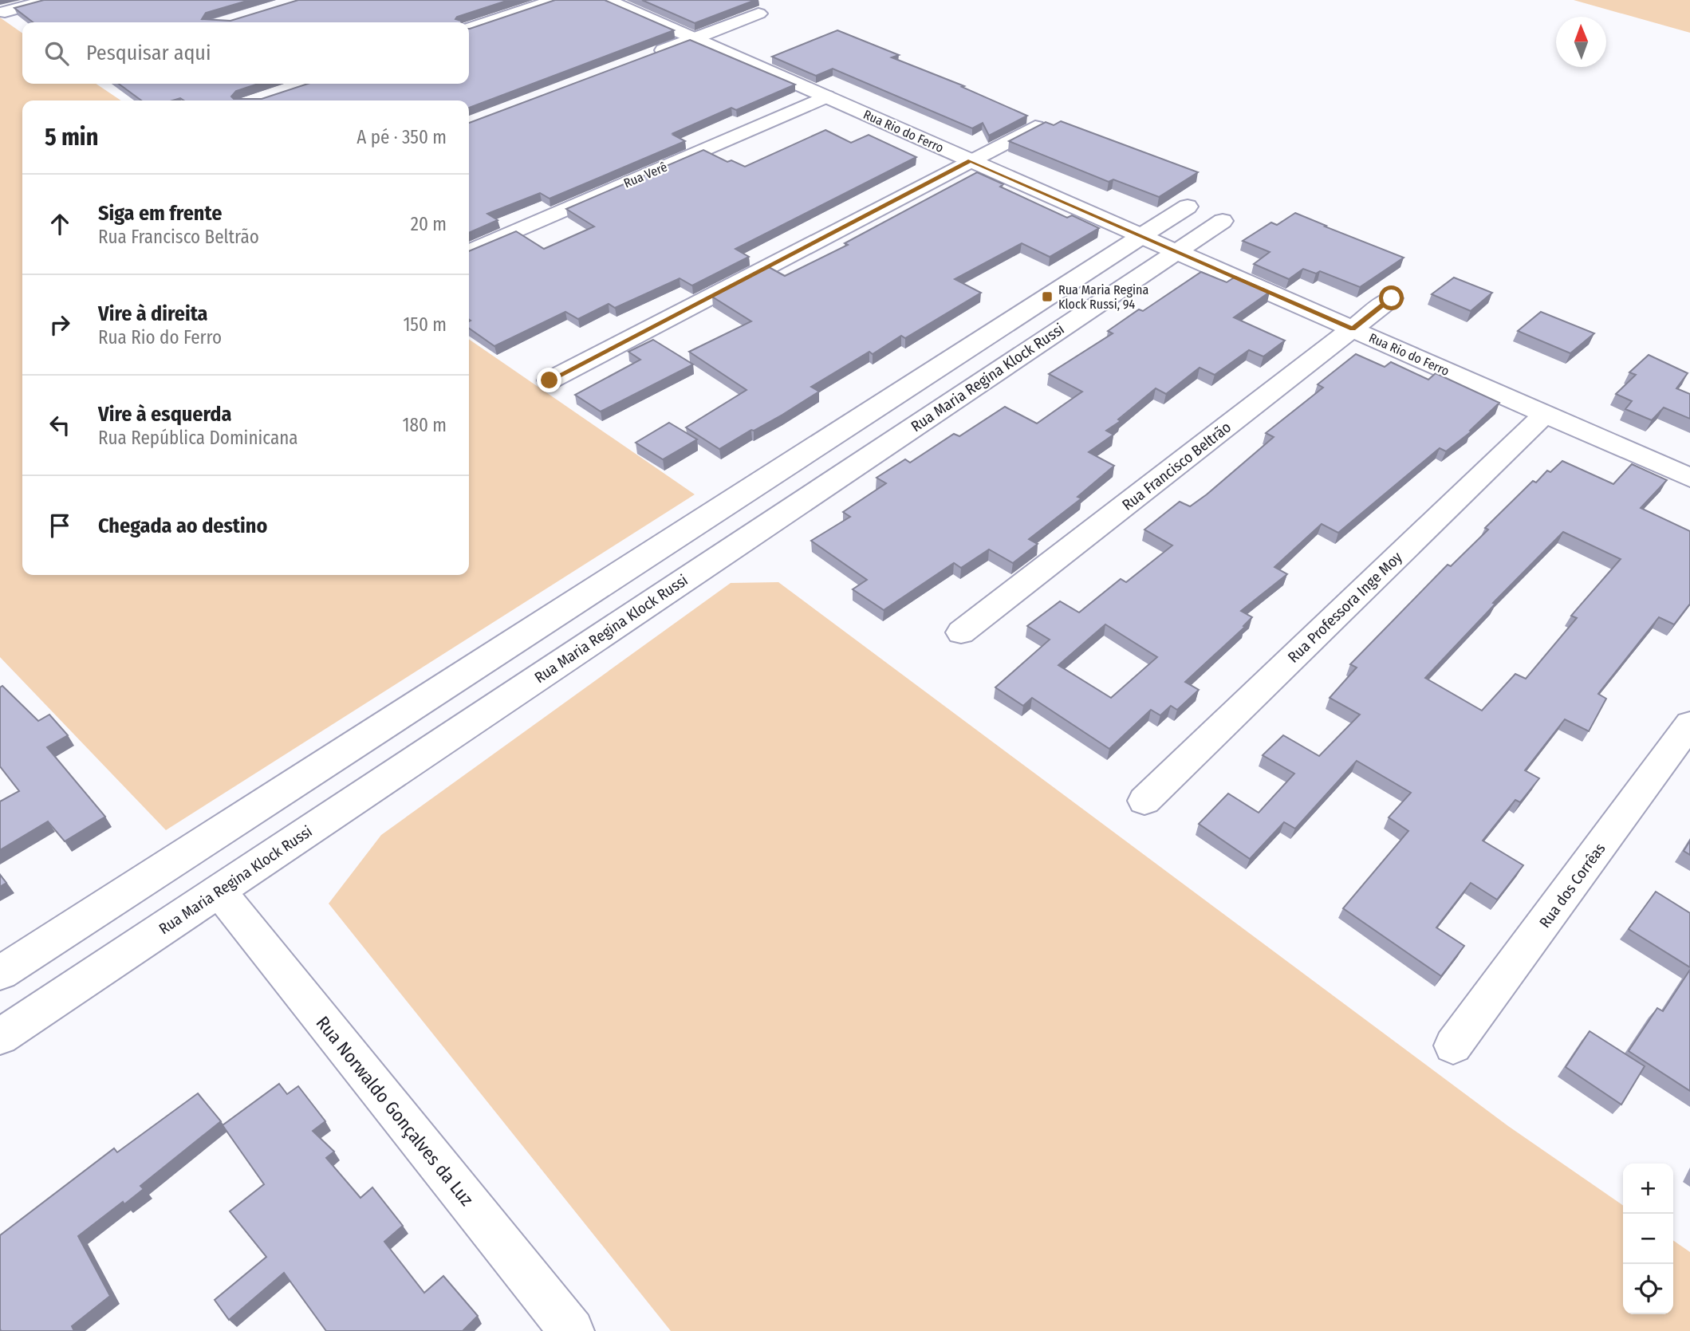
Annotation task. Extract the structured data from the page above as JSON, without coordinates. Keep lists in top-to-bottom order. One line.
{"streets":{"street":["Rua Rio do Ferro","Rua Verê","Rua Maria Regina Klock Russi","Rua Francisco Beltrão","Rua Professora Inge Moy","Rua dos Corrêas","Rua Norwaldo Gonçalves da Luz"]},"crossings":[["Rua Rio do Ferro","Rua Verê"],["Rua Rio do Ferro","Rua Maria Regina Klock Russi"],["Rua Rio do Ferro","Rua Francisco Beltrão"],["Rua Rio do Ferro","Rua Professora Inge Moy"],["Rua Maria Regina Klock Russi","Rua Norwaldo Gonçalves da Luz"]],"places":{"transit":["Rua Maria Regina Klock Russi, 94"]},"north":"top","page":{"search":"Pesquisar aqui","heading":["5 min","A pé · 350 m"],"list":[["Siga em frente","Rua Francisco Beltrão","20 m"],["Vire à direita","Rua Rio do Ferro","150 m"],["Vire à esquerda","Rua República Dominicana","180 m"],"Chegada ao destino"],"map_buttons":["+","−"]}}
